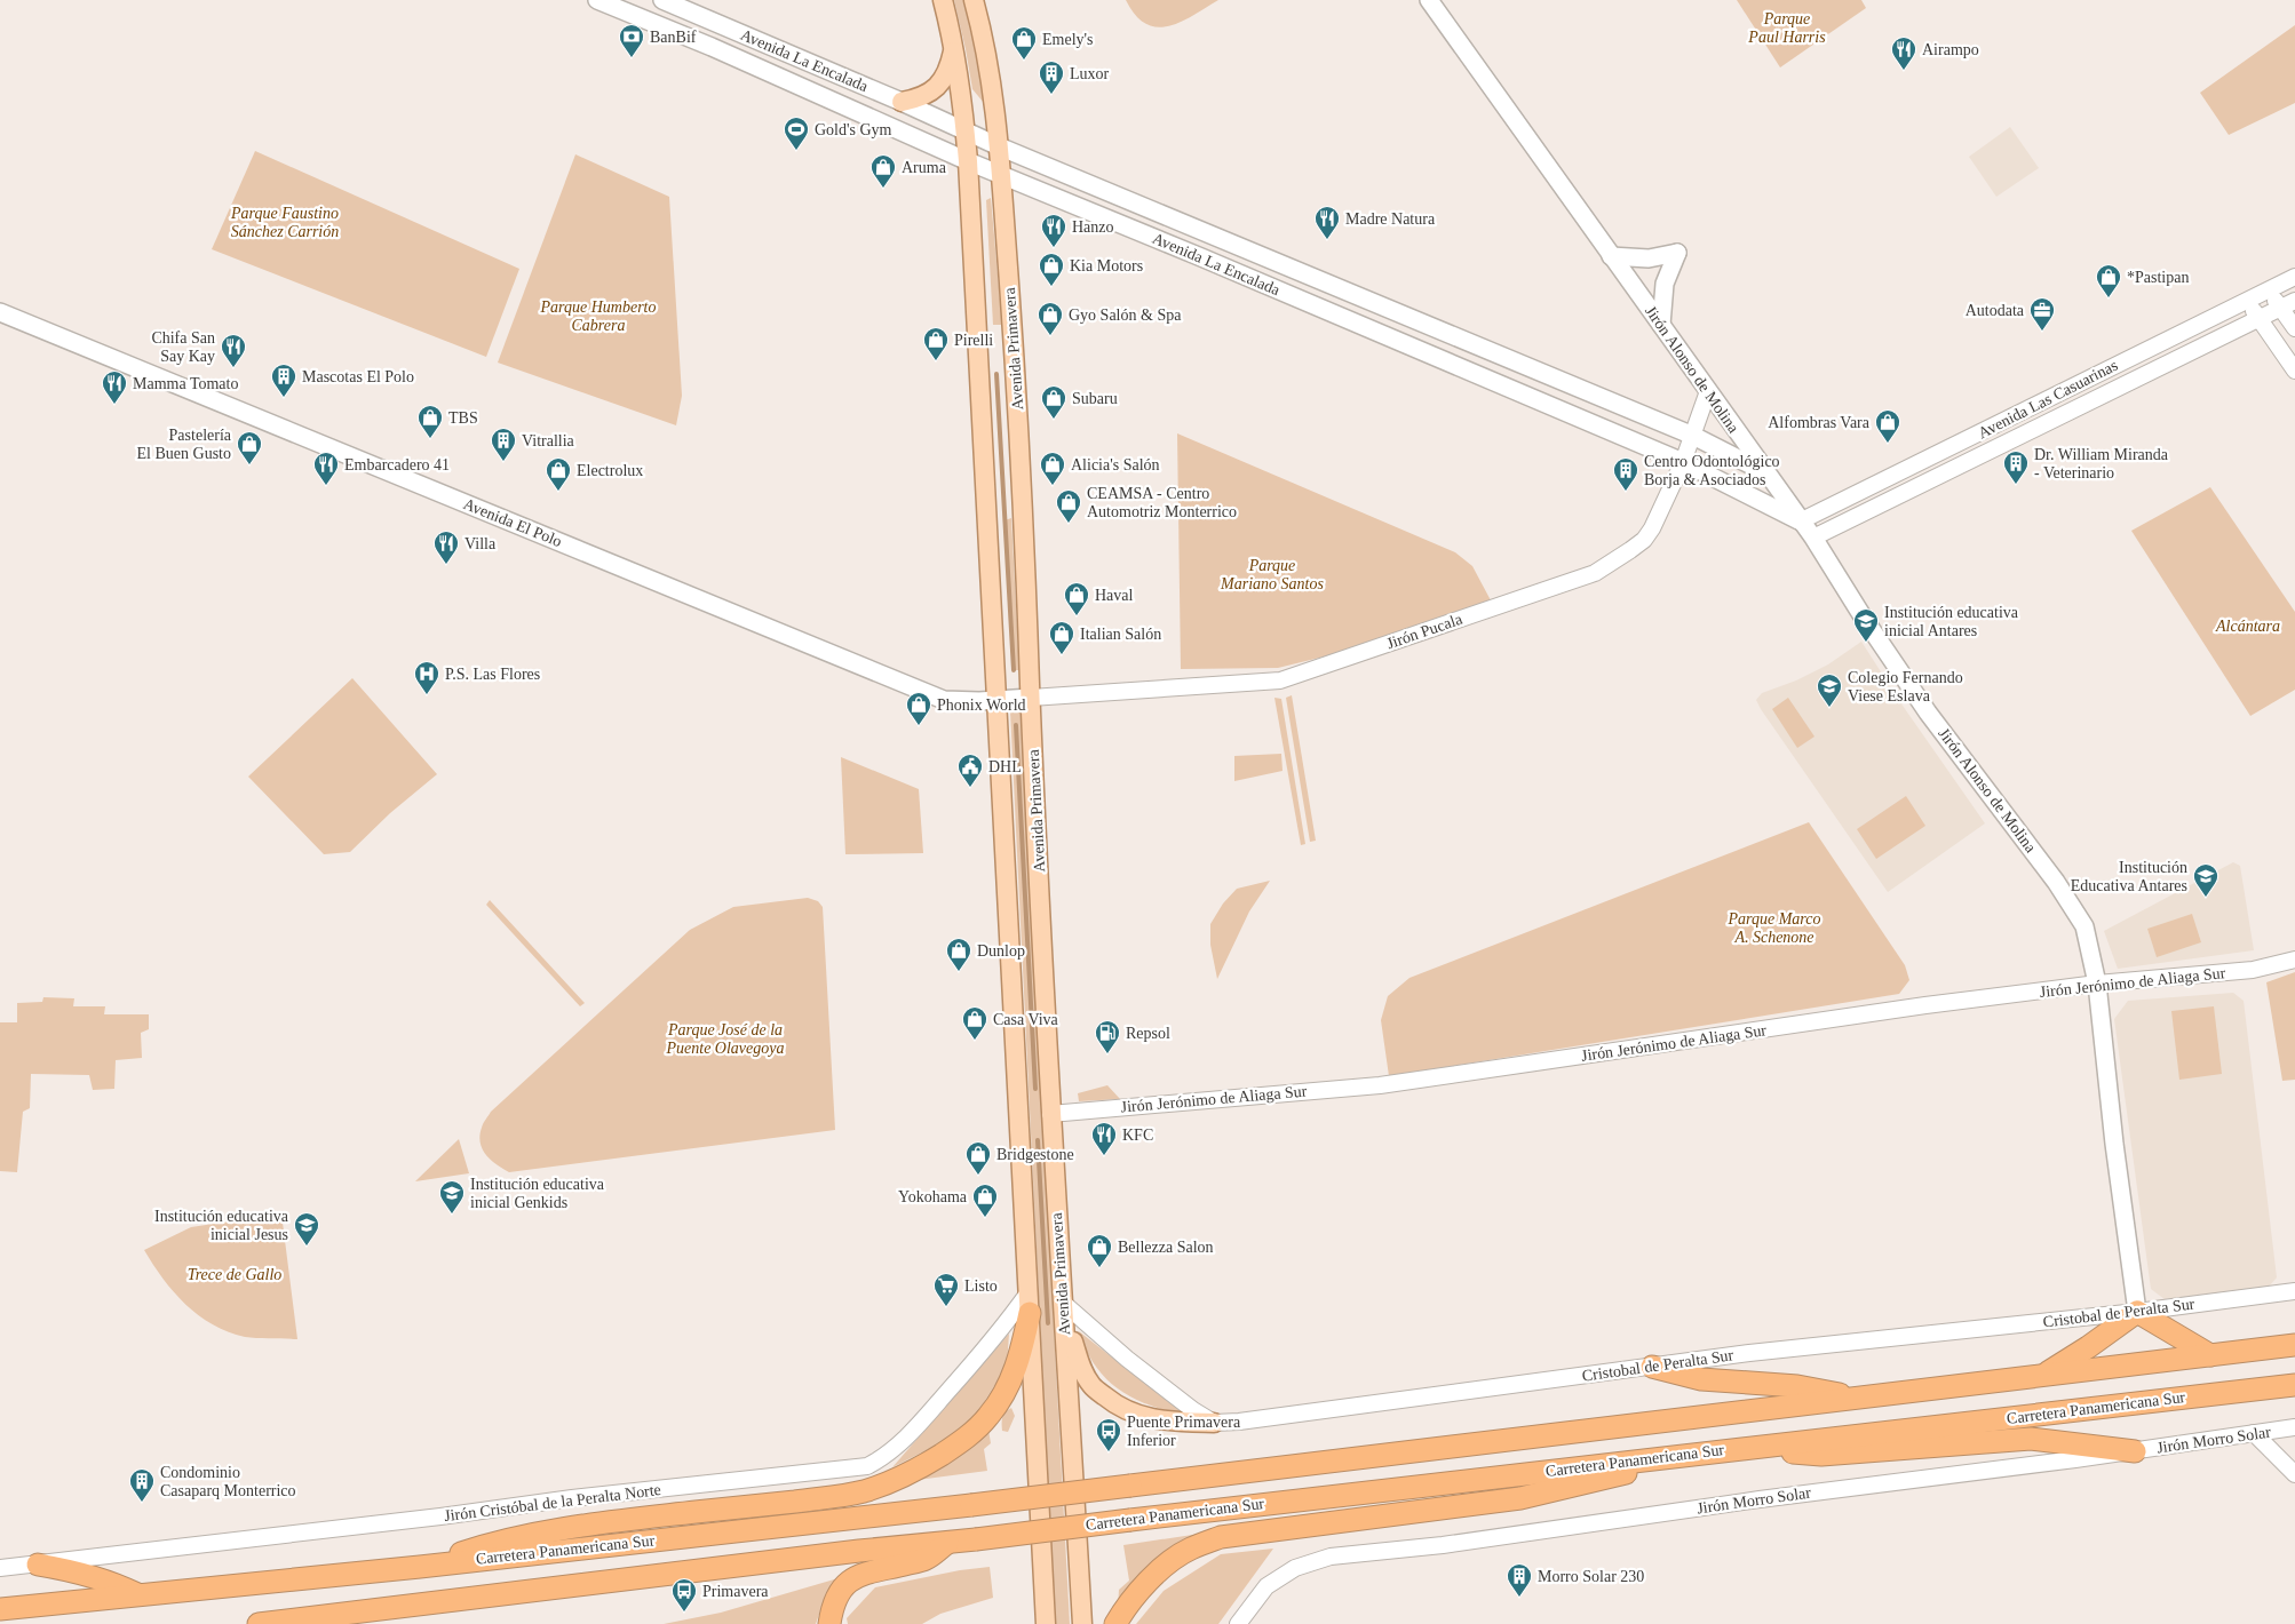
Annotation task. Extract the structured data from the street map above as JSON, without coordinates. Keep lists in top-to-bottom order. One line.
{"streets":{"highway":["Carretera Panamericana Sur"],"main road":["Avenida La Encalada","Avenida Primavera","Jirón Alonso de Molina","Avenida El Polo"],"street":["Avenida Las Casuarinas","Jirón Pucala","Jirón Jerónimo de Aliaga Sur","Cristobal de Peralta Sur","Jirón Morro Solar","Jirón Cristóbal de la Peralta Norte"]},"crossings":[["Avenida La Encalada","Avenida Primavera"],["Avenida La Encalada","Jirón Alonso de Molina"],["Avenida La Encalada","Avenida Las Casuarinas"],["Avenida La Encalada","Jirón Pucala"],["Avenida Primavera","Avenida El Polo"],["Avenida Primavera","Jirón Pucala"],["Avenida Primavera","Jirón Jerónimo de Aliaga Sur"],["Avenida Primavera","Jirón Cristóbal de la Peralta Norte"],["Jirón Alonso de Molina","Avenida Las Casuarinas"],["Jirón Alonso de Molina","Jirón Pucala"],["Jirón Alonso de Molina","Jirón Jerónimo de Aliaga Sur"],["Jirón Alonso de Molina","Cristobal de Peralta Sur"],["Avenida El Polo","Jirón Pucala"]],"parks":["Parque Paul Harris","Parque Faustino Sánchez Carrión","Parque Humberto Cabrera","Parque Mariano Santos","Alcántara","Parque Marco A. Schenone","Parque José de la Puente Olavegoya","Trece de Gallo"],"places":{"bank":["BanBif"],"shop":["Emely's","Aruma","Kia Motors","*Pastipan","Gyo Salón & Spa","Pirelli","Subaru","TBS","Alfombras Vara","Pastelería El Buen Gusto","Alicia's Salón","Electrolux","CEAMSA - Centro Automotriz Monterrico","Haval","Italian Salón","Phonix World","Dunlop","Casa Viva","Bridgestone","Yokohama","Bellezza Salon"],"restaurant":["Airampo","Madre Natura","Hanzo","Chifa San Say Kay","Mamma Tomato","Embarcadero 41","Villa","KFC"],"building":["Luxor","Mascotas El Polo","Vitrallia","Dr. William Miranda - Veterinario","Centro Odontológico Borja & Asociados","Condominio Casaparq Monterrico","Morro Solar 230"],"sports":["Gold's Gym"],"office":["Autodata"],"school or university":["Institución educativa inicial Antares","Colegio Fernando Viese Eslava","Institución Educativa Antares","Institución educativa inicial Genkids","Institución educativa inicial Jesus"],"hospital":["P.S. Las Flores"],"public building":["DHL"],"fuel station":["Repsol"],"supermarket":["Listo"],"bus stop":["Puente Primavera Inferior","Primavera"]}}
